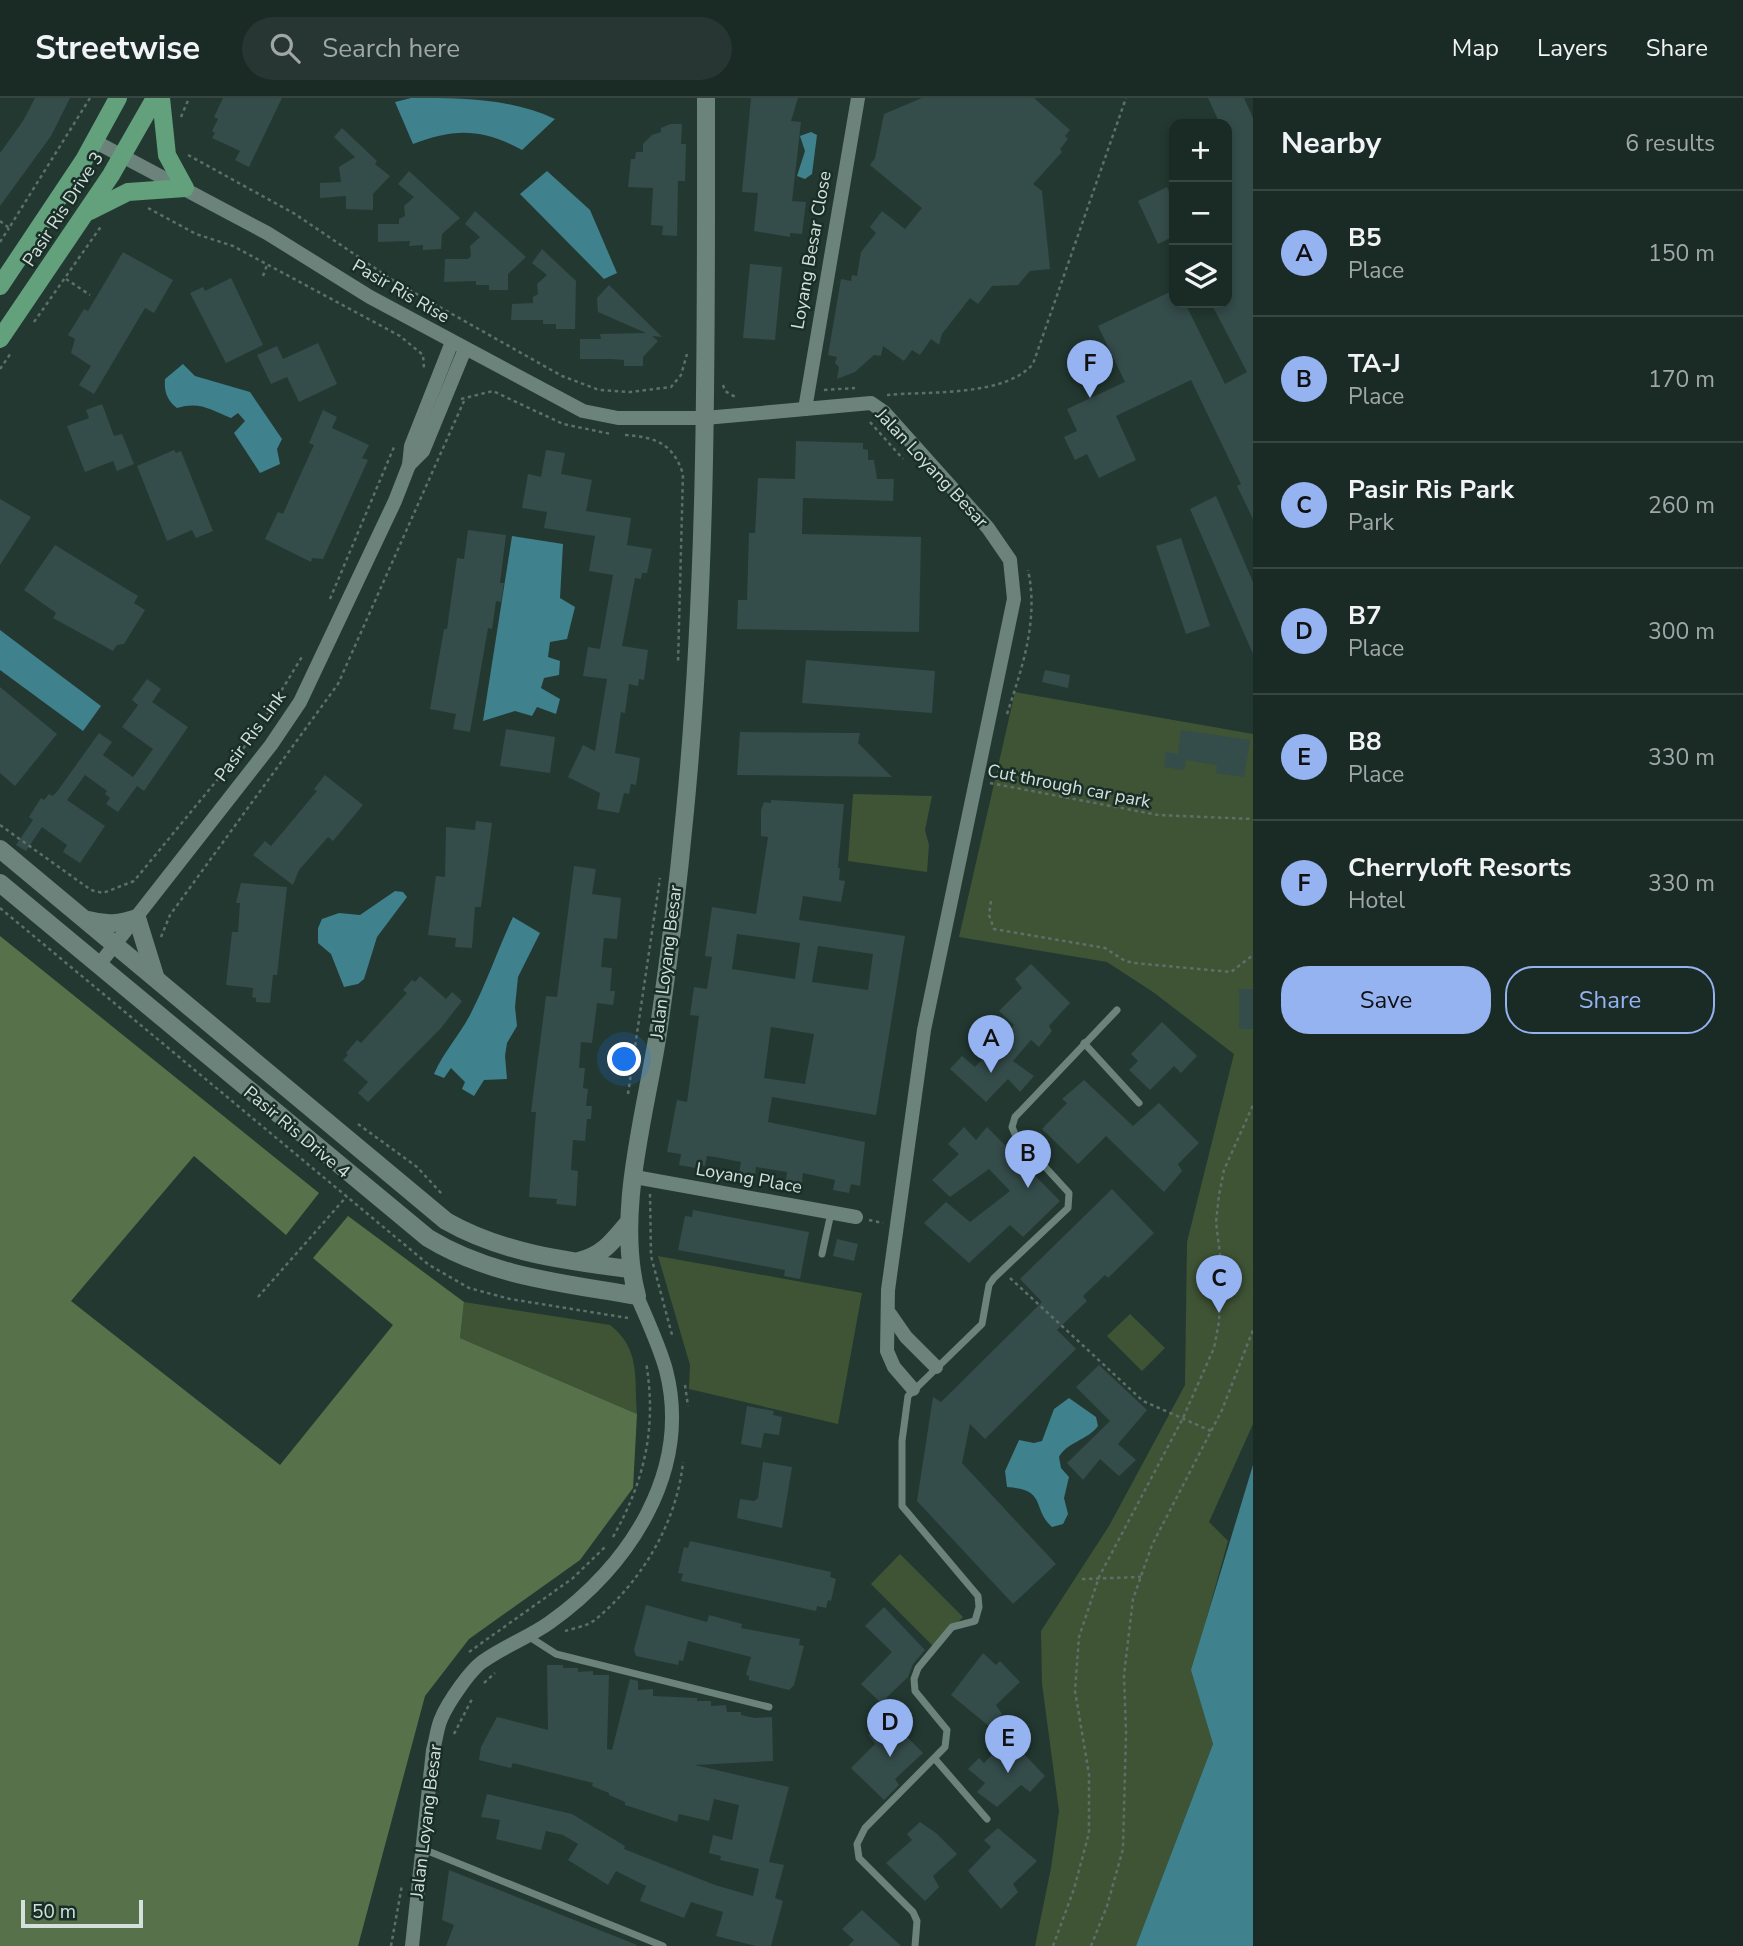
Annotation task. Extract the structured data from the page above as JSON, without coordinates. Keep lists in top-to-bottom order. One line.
{"streets":{"main road":["Pasir Ris Drive 3"],"street":["Loyang Besar Close","Pasir Ris Rise","Jalan Loyang Besar","Pasir Ris Link","Pasir Ris Drive 4","Loyang Place"],"path":["Cut through car park"]},"crossings":[["Pasir Ris Drive 3","Pasir Ris Rise"],["Loyang Besar Close","Jalan Loyang Besar"],["Pasir Ris Rise","Jalan Loyang Besar"],["Pasir Ris Rise","Pasir Ris Link"],["Jalan Loyang Besar","Cut through car park"],["Jalan Loyang Besar","Pasir Ris Drive 4"],["Jalan Loyang Besar","Loyang Place"],["Pasir Ris Link","Pasir Ris Drive 4"]],"scale_bar":"50 m","page":{"header":"Streetwise","search":"Search here","nav":["Map","Layers","Share"],"heading":["Nearby","6 results"],"map_buttons":["+","−"],"list":[{"mark":"A","name":"B5","note":"Place","value":"150 m"},{"mark":"B","name":"TA-J","note":"Place","value":"170 m"},{"mark":"C","name":"Pasir Ris Park","note":"Park","value":"260 m"},{"mark":"D","name":"B7","note":"Place","value":"300 m"},{"mark":"E","name":"B8","note":"Place","value":"330 m"},{"mark":"F","name":"Cherryloft Resorts","note":"Hotel","value":"330 m"}],"pins":["F","A","B","C","D","E"],"buttons":["Save","Share"],"scale":"50 m"}}
